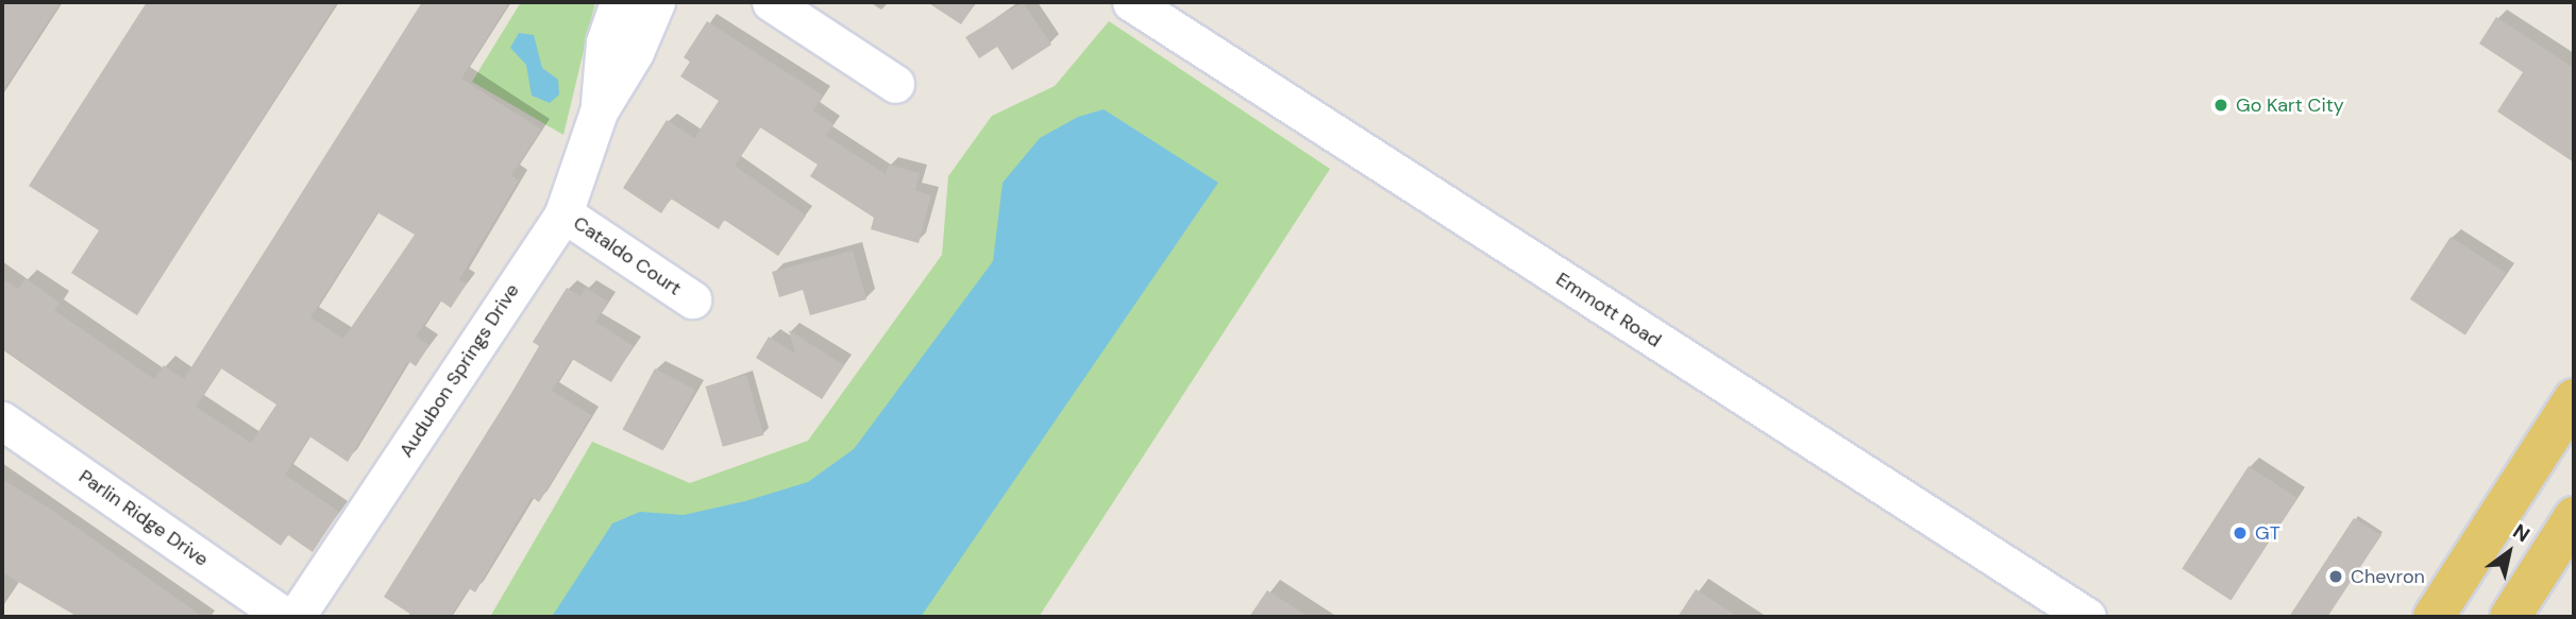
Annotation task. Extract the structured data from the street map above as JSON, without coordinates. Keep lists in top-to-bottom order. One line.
{"streets":{"street":["Cataldo Court","Emmott Road","Audubon Springs Drive","Parlin Ridge Drive"]},"crossings":[["Cataldo Court","Audubon Springs Drive"]],"places":["Go Kart City","GT","Chevron"],"north":"top right"}
